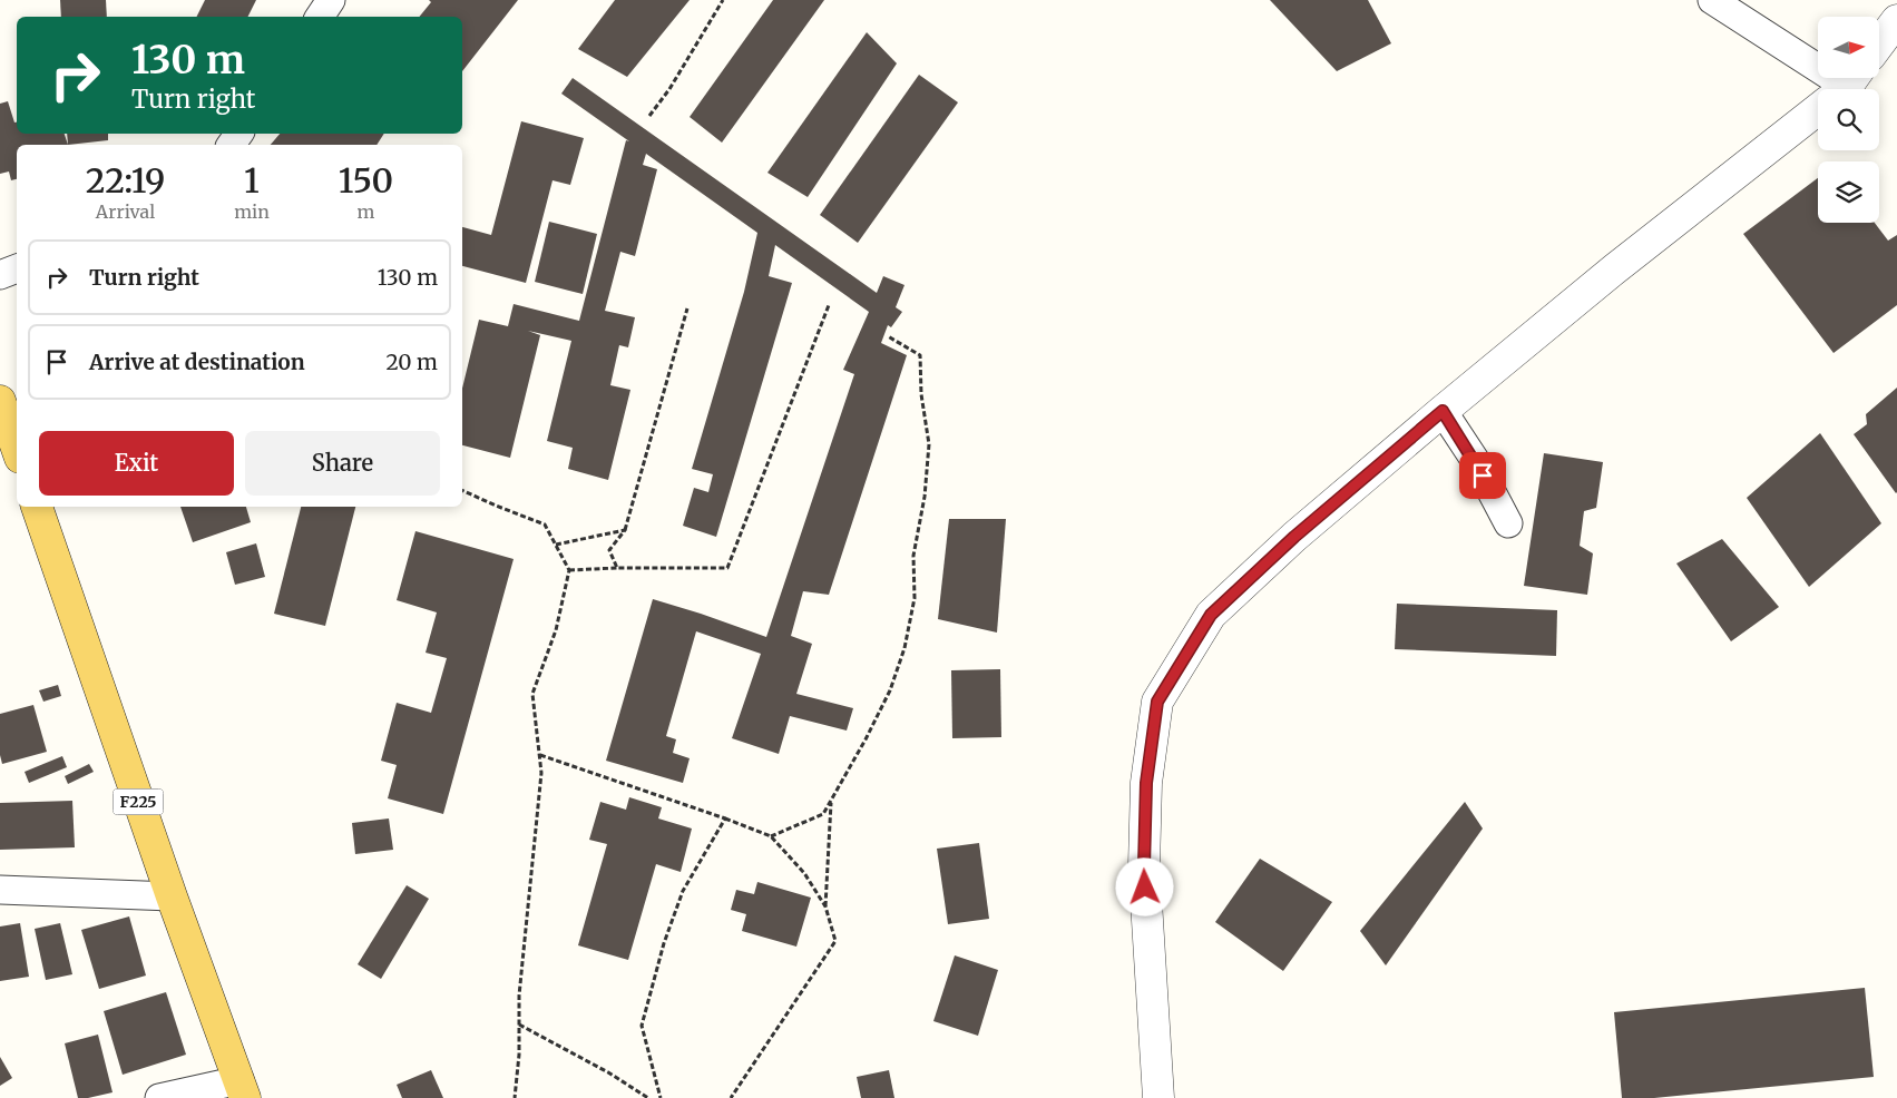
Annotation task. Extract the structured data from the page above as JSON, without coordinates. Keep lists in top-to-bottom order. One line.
{"streets":{"main road":["F225"]},"north":"right","page":{"turn":["130 m","Turn right"],"eta":["22:19","Arrival","1","min","150","m"],"list":[{"name":"Turn right","value":"130 m"},{"name":"Arrive at destination","value":"20 m"}],"buttons":["Exit","Share"]}}
